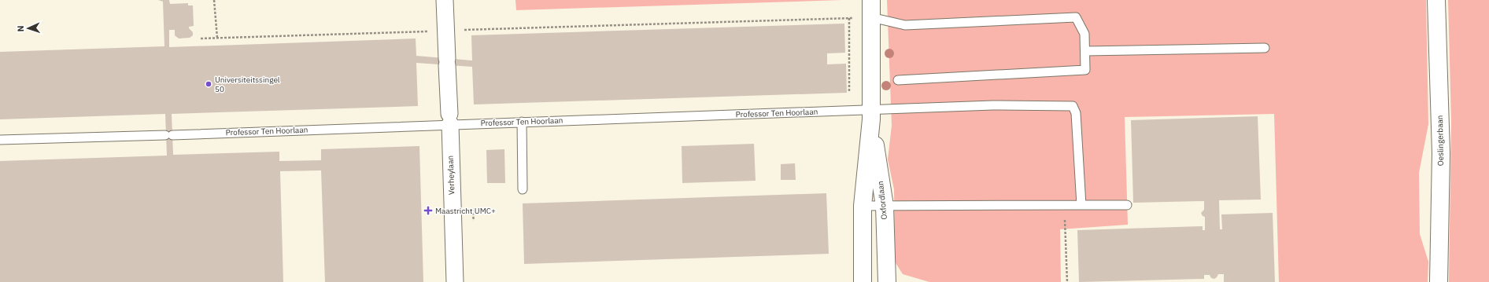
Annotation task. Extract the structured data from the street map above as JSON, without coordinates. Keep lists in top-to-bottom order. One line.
{"streets":{"street":["Oeslingerbaan","Verheylaan","Oxfordlaan"],"lane":["Professor Ten Hoorlaan"]},"crossings":[["Professor Ten Hoorlaan","Verheylaan"],["Professor Ten Hoorlaan","Oxfordlaan"]],"places":{"other":["Universiteitssingel 50"],"health":["Maastricht UMC+"]},"north":"left"}
